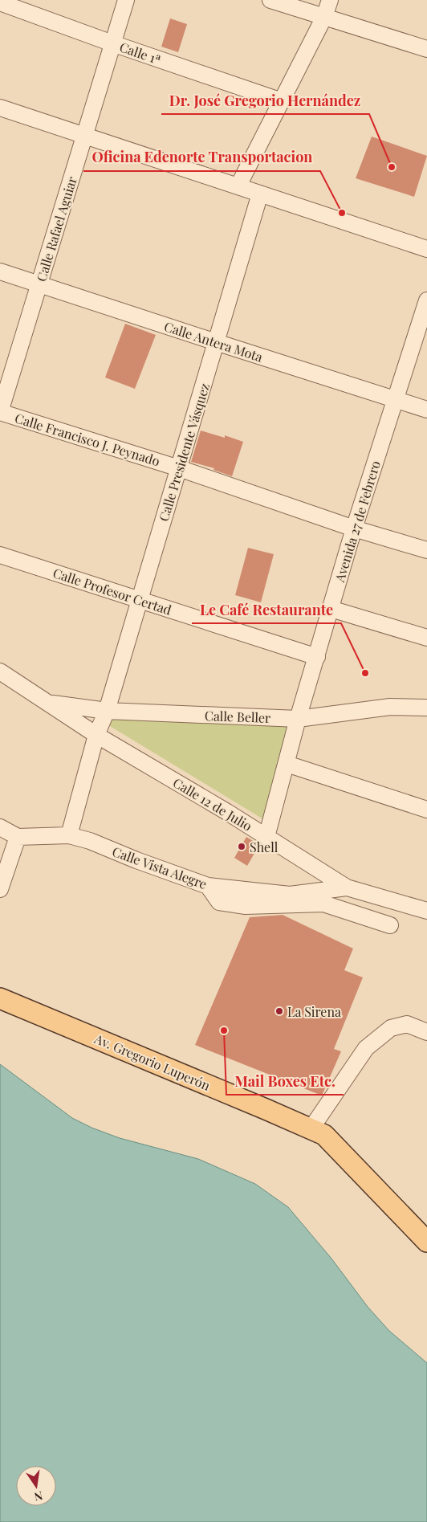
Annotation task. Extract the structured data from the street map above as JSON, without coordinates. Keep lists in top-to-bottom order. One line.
{"streets":{"main road":["Av. Gregorio Luperón"],"street":["Calle 1ª","Calle Rafael Aguiar","Calle Antera Mota","Calle Francisco J. Peynado","Calle Presidente Vásquez","Avenida 27 de Febrero","Calle Profesor Certad","Calle Beller","Calle 12 de Julio","Calle Vista Alegre"]},"crossings":[["Calle 1ª","Calle Rafael Aguiar"],["Calle Rafael Aguiar","Calle Antera Mota"],["Calle Rafael Aguiar","Calle Francisco J. Peynado"],["Calle Antera Mota","Calle Presidente Vásquez"],["Calle Antera Mota","Avenida 27 de Febrero"],["Calle Francisco J. Peynado","Calle Presidente Vásquez"],["Calle Francisco J. Peynado","Avenida 27 de Febrero"],["Calle Presidente Vásquez","Calle Profesor Certad"],["Calle Presidente Vásquez","Calle Beller"],["Calle Presidente Vásquez","Calle 12 de Julio"],["Avenida 27 de Febrero","Calle Profesor Certad"],["Avenida 27 de Febrero","Calle Beller"],["Avenida 27 de Febrero","Calle 12 de Julio"],["Calle Beller","Calle 12 de Julio"],["Calle 12 de Julio","Calle Vista Alegre"]],"places":["Dr. José Gregorio Hernández","Oficina Edenorte Transportacion","Le Café Restaurante","Shell","La Sirena","Mail Boxes Etc."],"north":"bottom"}
